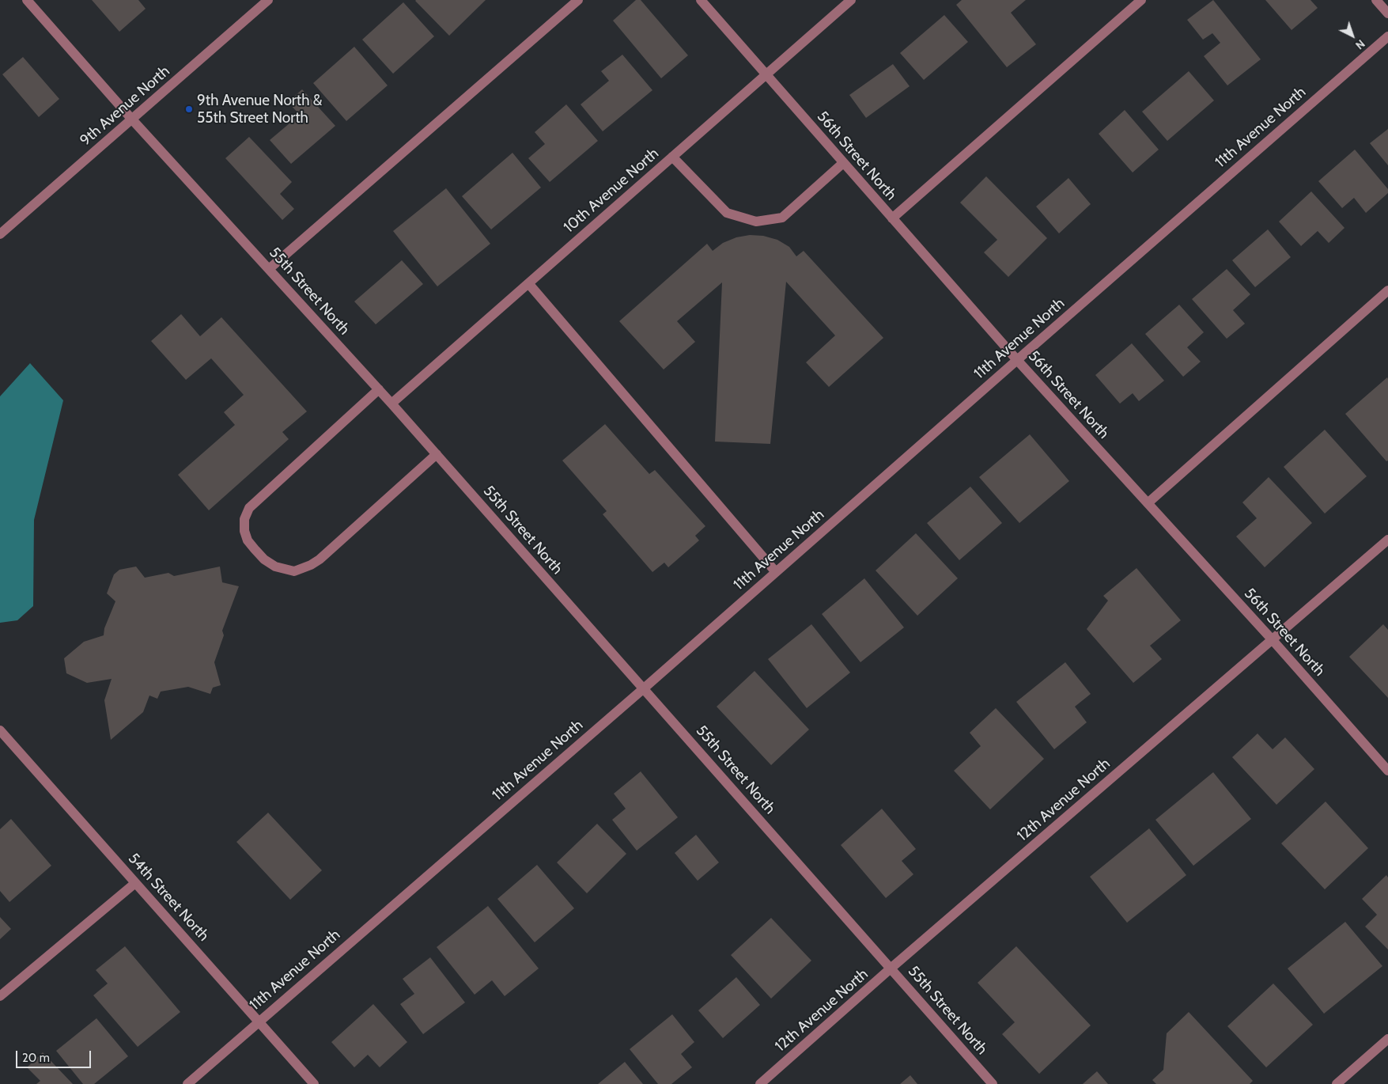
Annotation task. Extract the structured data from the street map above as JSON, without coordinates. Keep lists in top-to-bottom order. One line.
{"streets":{"street":["9th Avenue North","11th Avenue North","56th Street North","10th Avenue North","55th Street North","12th Avenue North","54th Street North"]},"crossings":[["9th Avenue North","55th Street North"],["11th Avenue North","56th Street North"],["11th Avenue North","55th Street North"],["11th Avenue North","54th Street North"],["56th Street North","10th Avenue North"],["56th Street North","12th Avenue North"],["10th Avenue North","55th Street North"],["55th Street North","12th Avenue North"]],"places":["9th Avenue North & 55th Street North"],"scale_bar":"20 m","north":"bottom right"}
